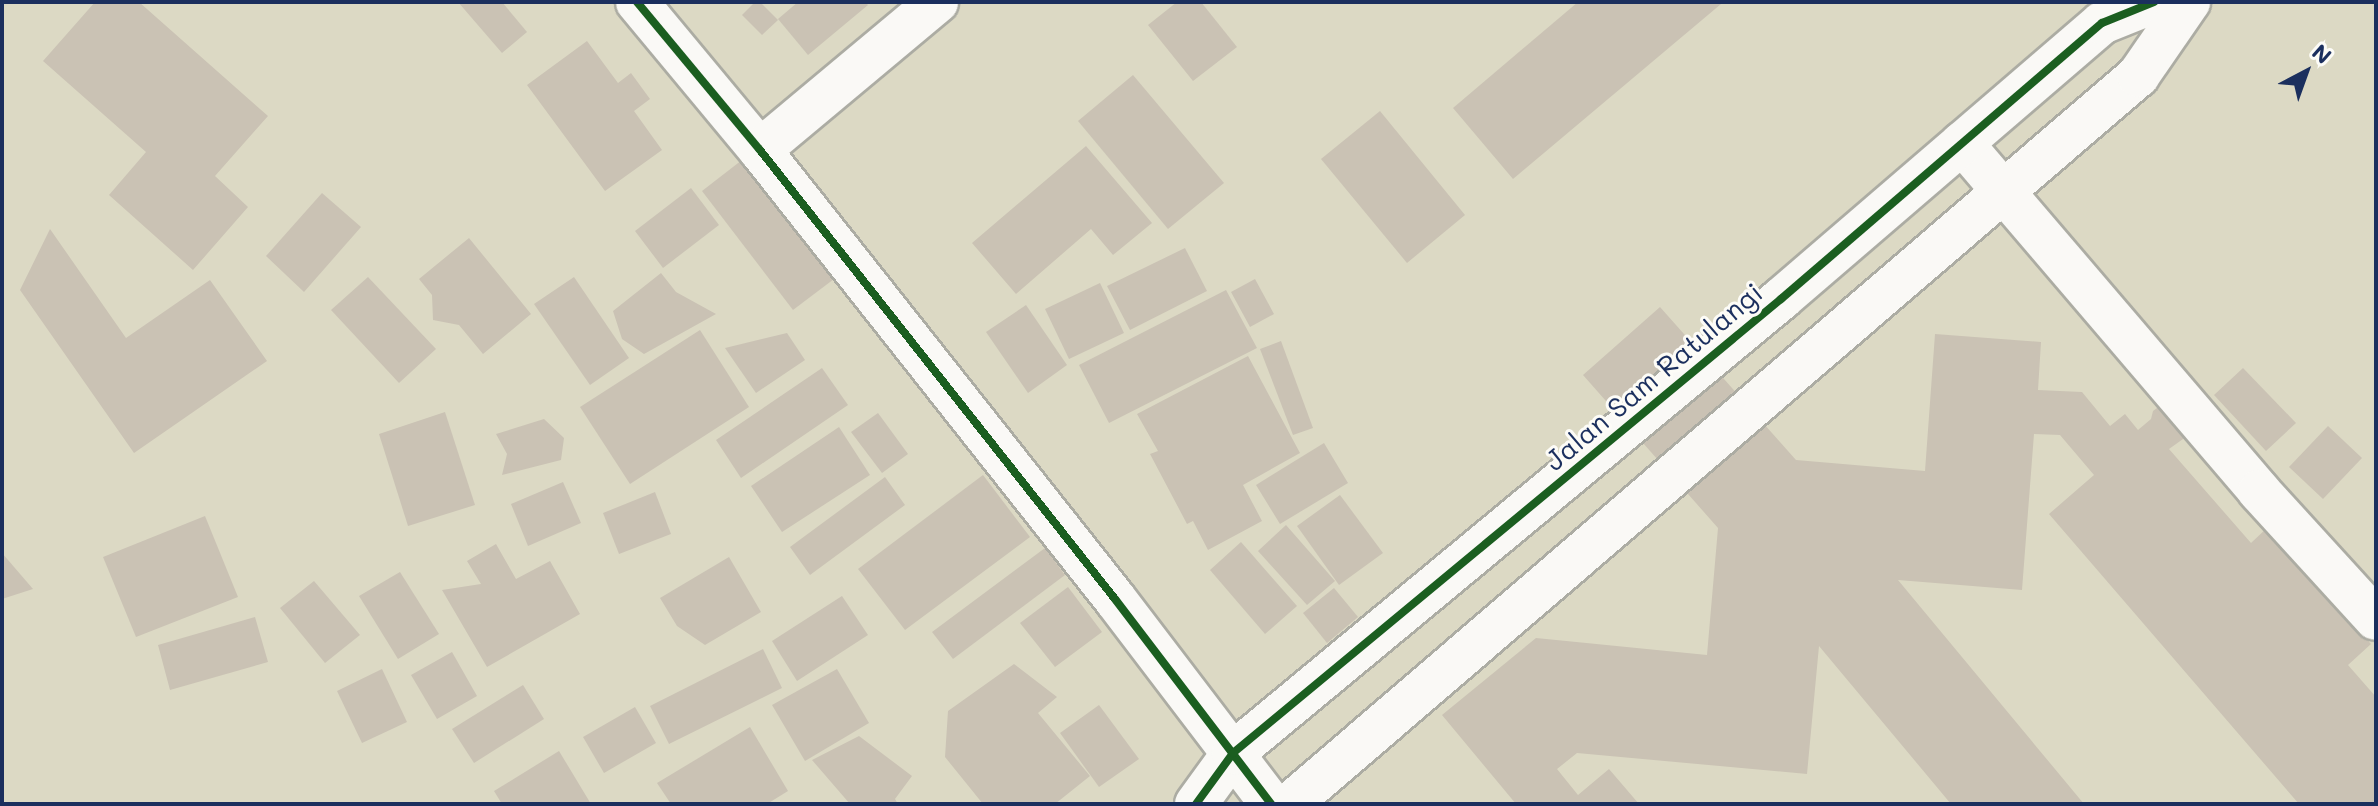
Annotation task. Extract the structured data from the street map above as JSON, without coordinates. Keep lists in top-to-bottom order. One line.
{"streets":{"street":["Jalan Sam Ratulangi"]},"north":"top right"}
